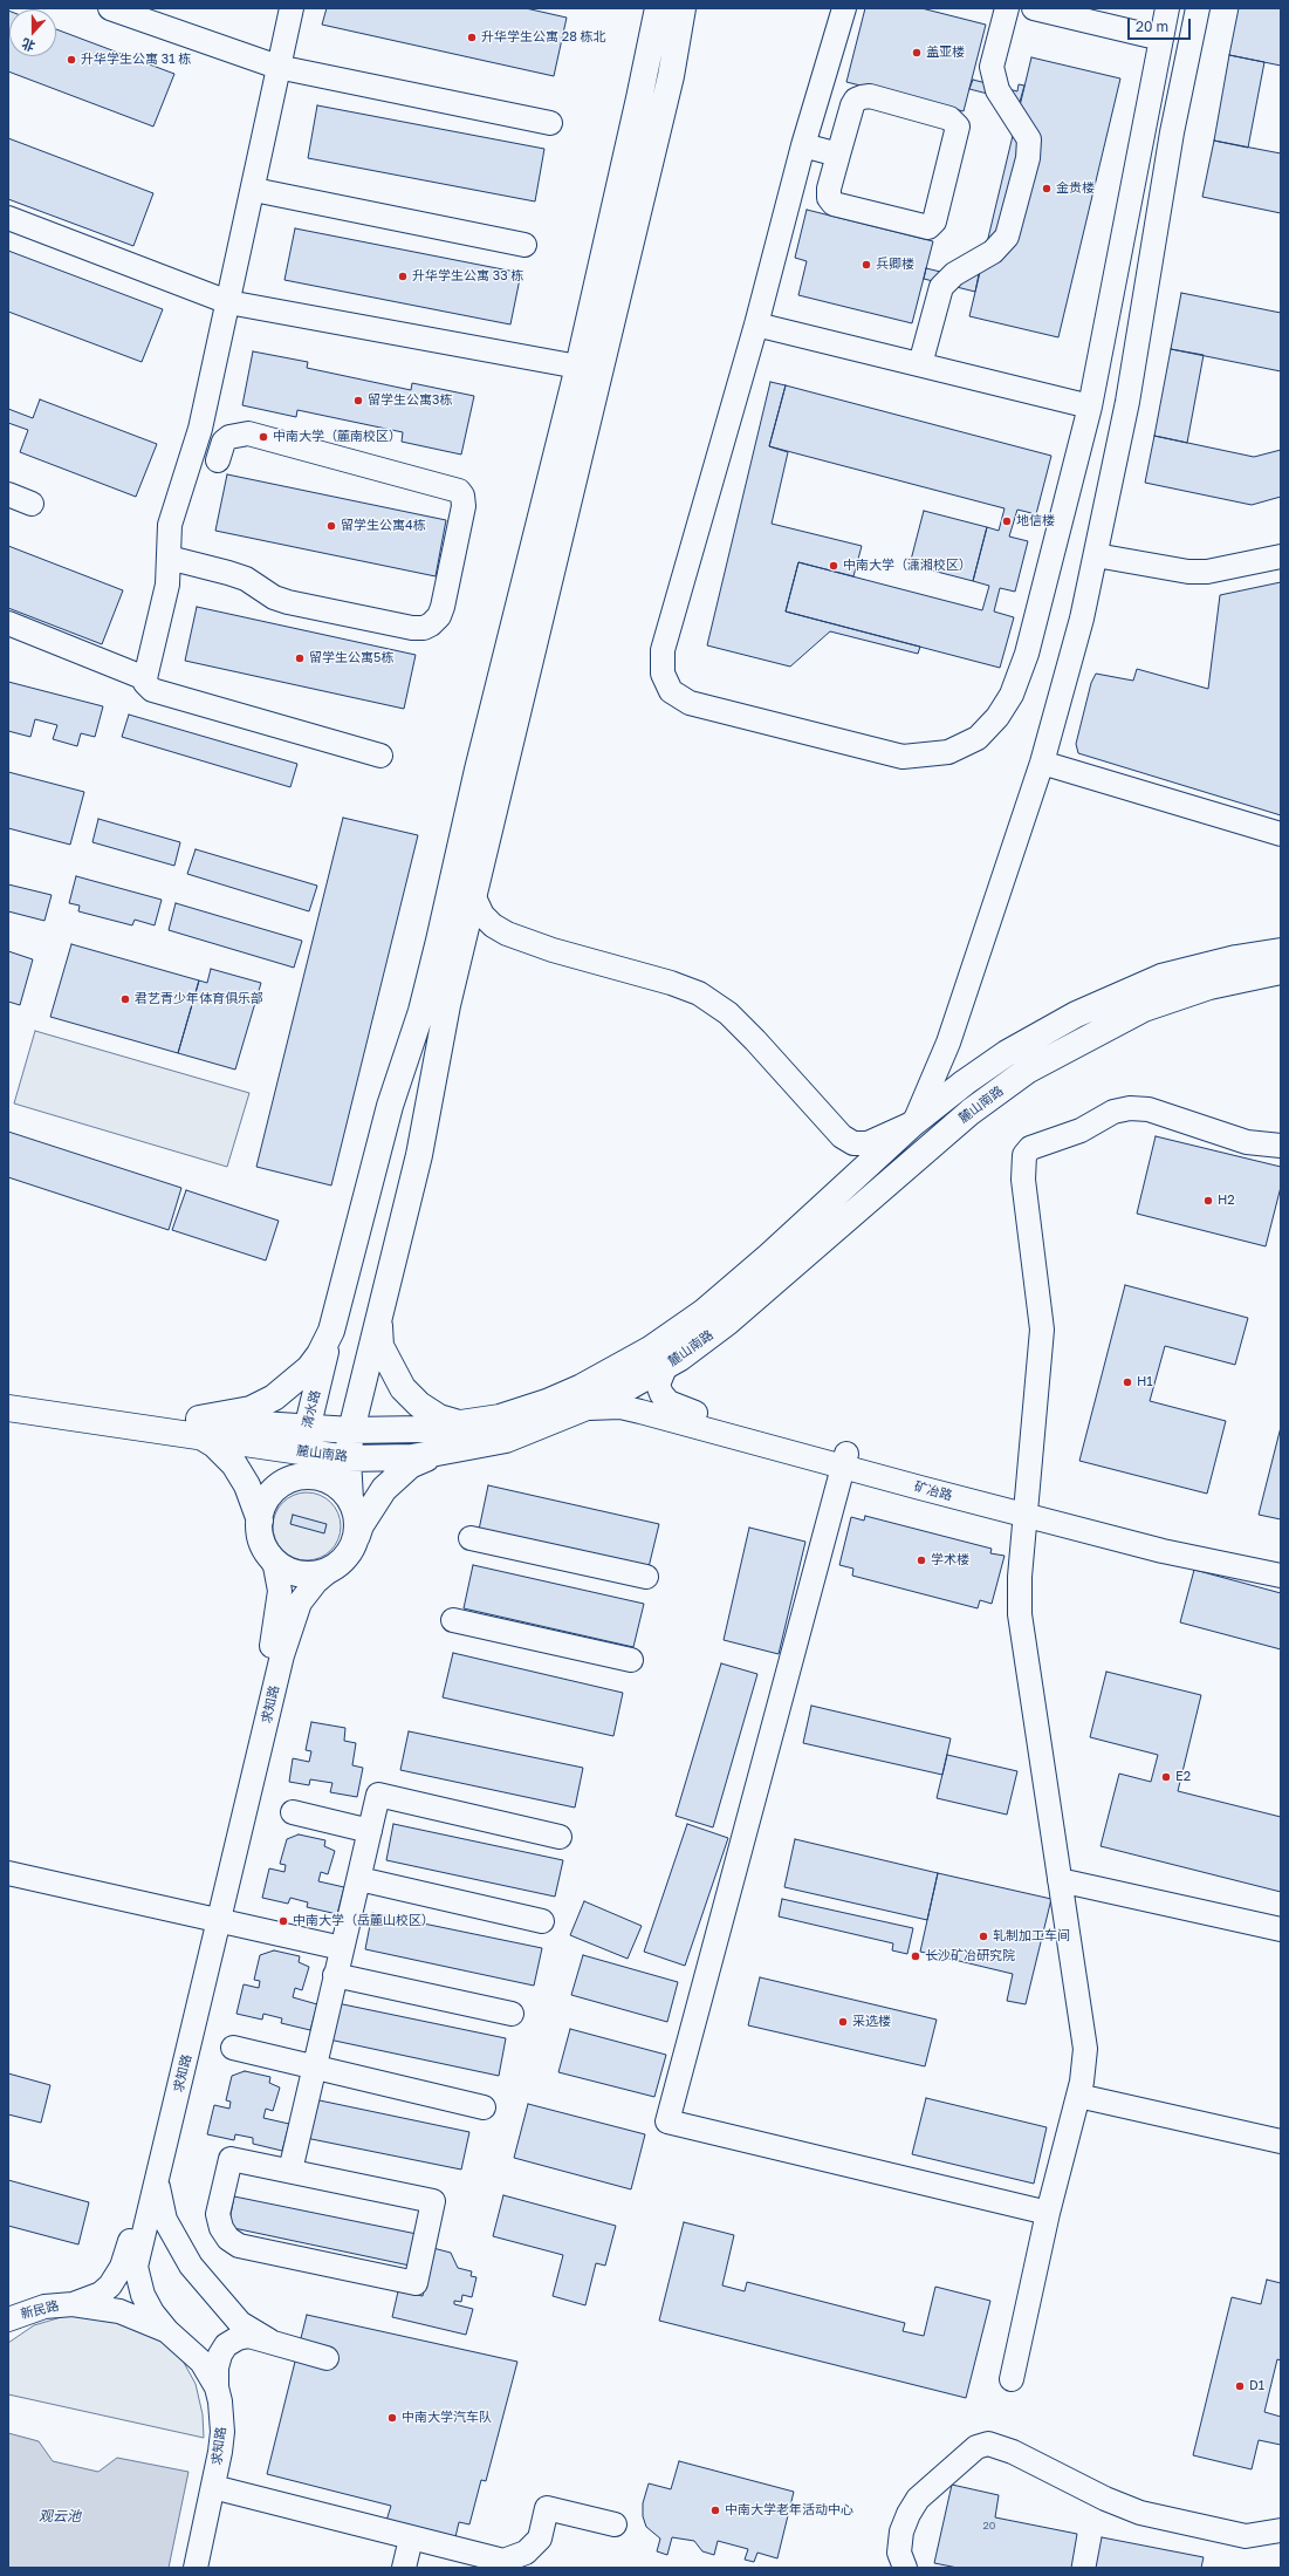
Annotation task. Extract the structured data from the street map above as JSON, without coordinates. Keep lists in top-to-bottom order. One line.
{"streets":{"main road":["麓山南路","清水路"],"street":["矿冶路","求知路","新民路"]},"crossings":[["麓山南路","清水路"],["麓山南路","矿冶路"],["清水路","求知路"],["求知路","新民路"]],"water":["观云池"],"places":["升华学生公寓 28 栋北","盖亚楼","升华学生公寓 31 栋","金贵楼","兵卿楼","升华学生公寓 33 栋","留学生公寓3栋","中南大学（麓南校区）","地信楼","留学生公寓4栋","中南大学（潇湘校区）","留学生公寓5栋","君艺青少年体育俱乐部","H2","H1","学术楼","E2","中南大学（岳麓山校区）","轧制加工车间","长沙矿冶研究院","采选楼","D1","中南大学汽车队","中南大学老年活动中心"],"house_numbers":["20"],"scale_bar":"20 m","north":"bottom"}
